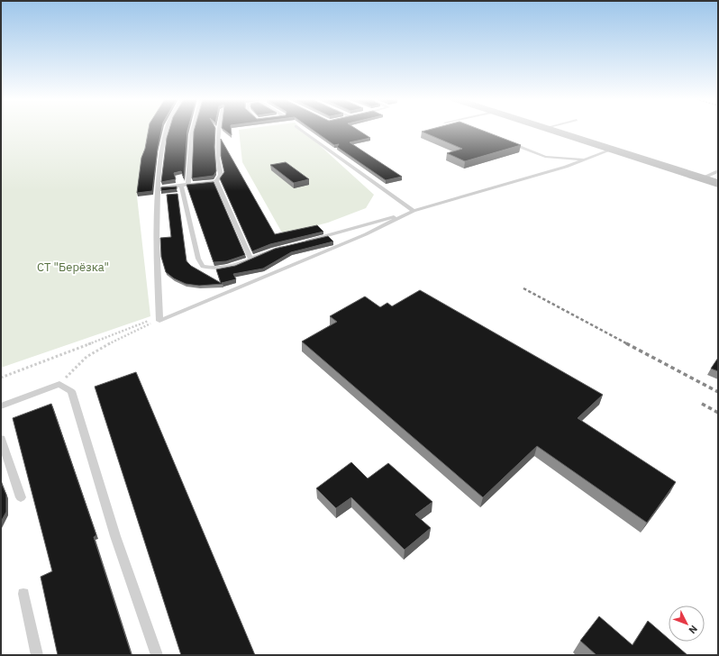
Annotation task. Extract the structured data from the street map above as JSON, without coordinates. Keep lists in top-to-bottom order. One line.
{"parks":["СТ \"Берёзка\""],"north":"bottom right"}
